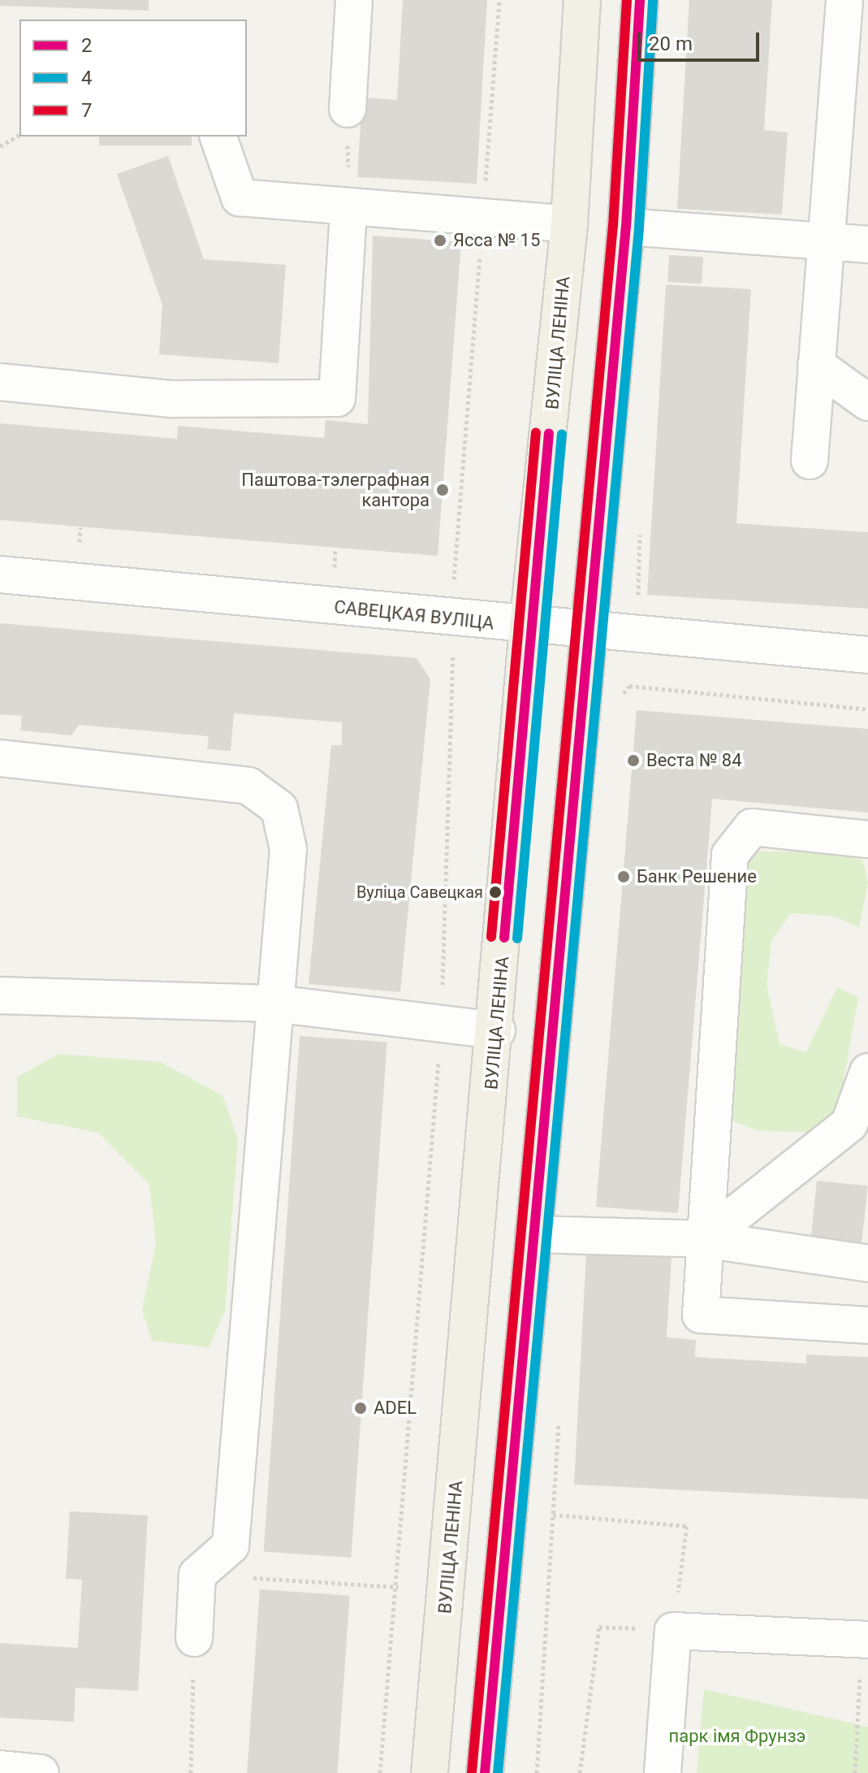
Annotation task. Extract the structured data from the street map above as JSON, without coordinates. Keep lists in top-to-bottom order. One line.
{"streets":{"main road":["ВУЛІЦА ЛЕНІНА"],"street":["САВЕЦКАЯ ВУЛІЦА"]},"crossings":[["ВУЛІЦА ЛЕНІНА","САВЕЦКАЯ ВУЛІЦА"]],"parks":["парк імя Фрунзэ"],"places":["Ясса № 15","Паштова-тэлеграфная кантора","Веста № 84","Банк Решение","Вуліца Савецкая","ADEL"],"lines":["transit line 2","transit line 7","transit line 4"],"legend":["2","4","7"],"scale_bar":"20 m"}
